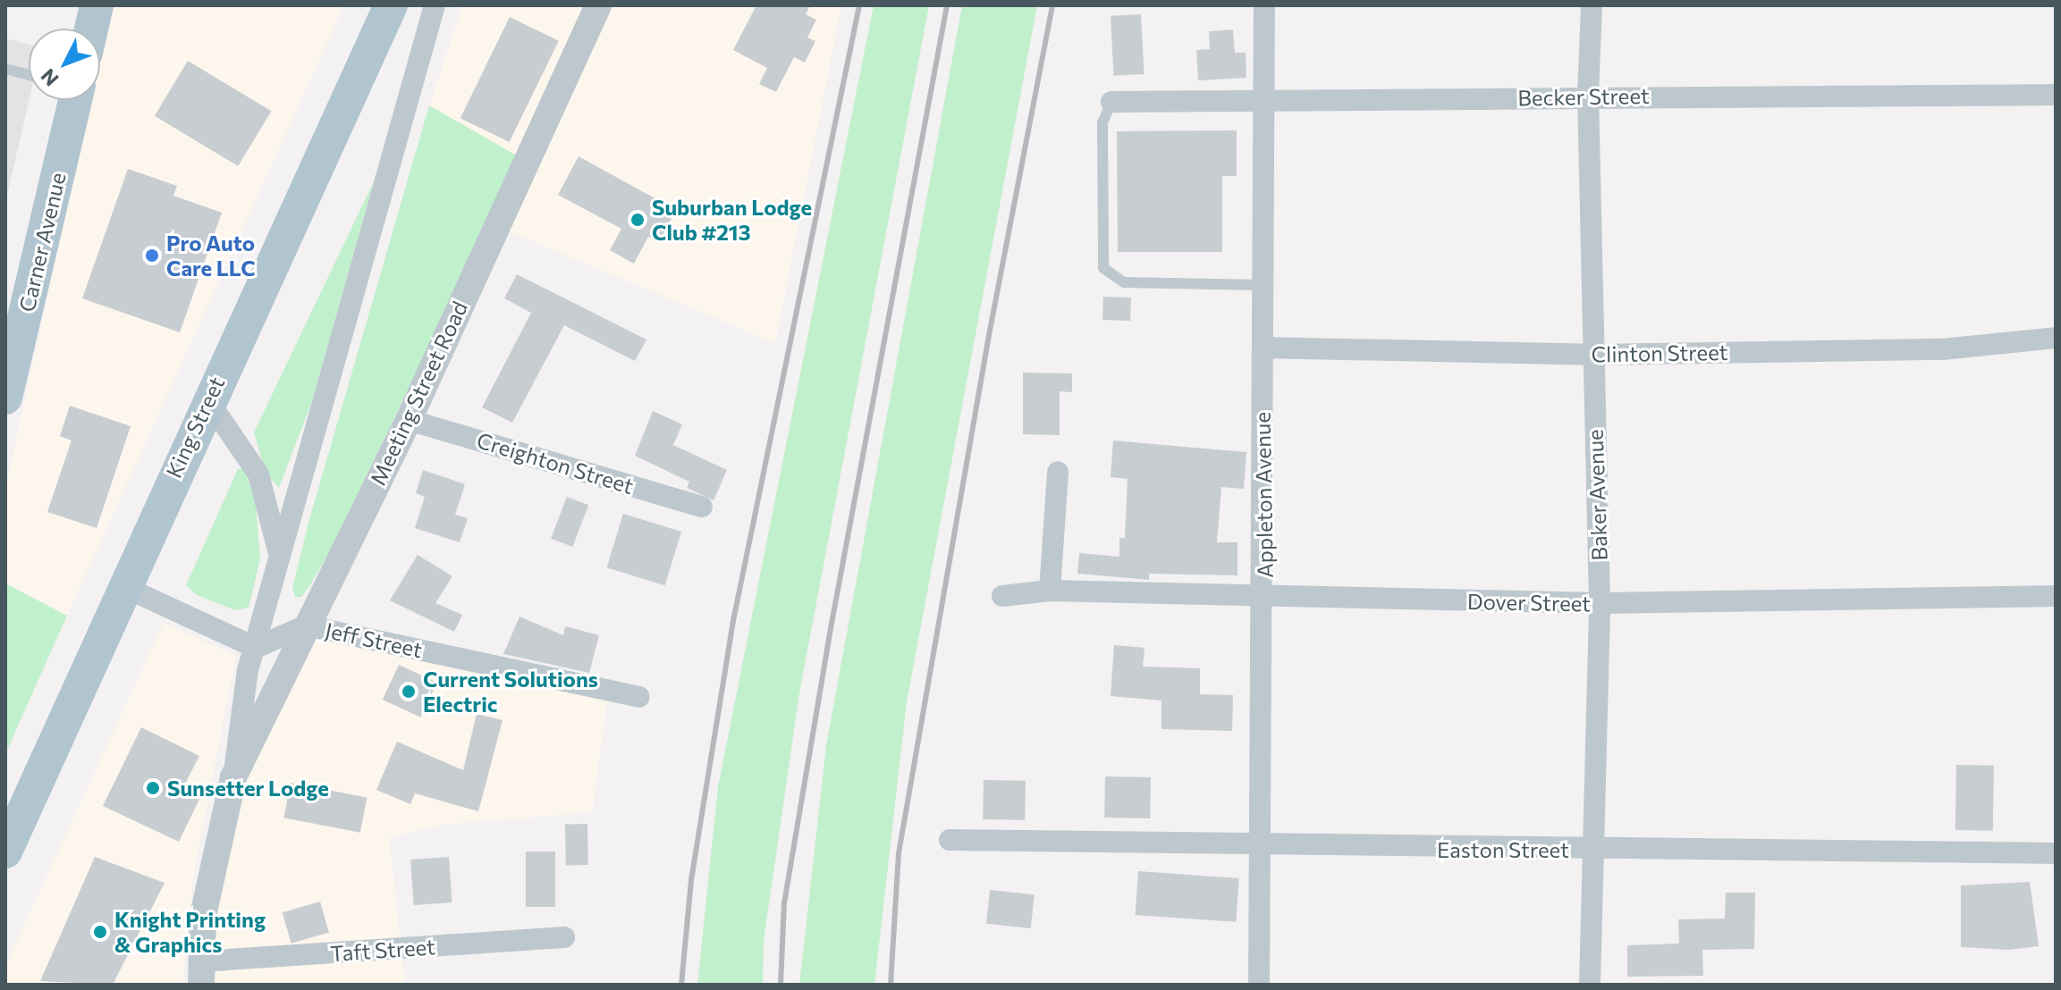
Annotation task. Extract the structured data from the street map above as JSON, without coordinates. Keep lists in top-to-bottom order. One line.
{"streets":{"main road":["Carner Avenue","King Street"],"street":["Becker Street","Clinton Street","Meeting Street Road","Creighton Street","Appleton Avenue","Baker Avenue","Dover Street","Jeff Street","Easton Street","Taft Street"]},"crossings":[["Becker Street","Appleton Avenue"],["Becker Street","Baker Avenue"],["Clinton Street","Appleton Avenue"],["Clinton Street","Baker Avenue"],["Meeting Street Road","Creighton Street"],["Meeting Street Road","Jeff Street"],["Meeting Street Road","Taft Street"],["Appleton Avenue","Dover Street"],["Appleton Avenue","Easton Street"],["Baker Avenue","Dover Street"],["Baker Avenue","Easton Street"]],"places":["Suburban Lodge Club #213","Pro Auto Care LLC","Current Solutions Electric","Sunsetter Lodge","Knight Printing & Graphics"],"north":"bottom left"}
